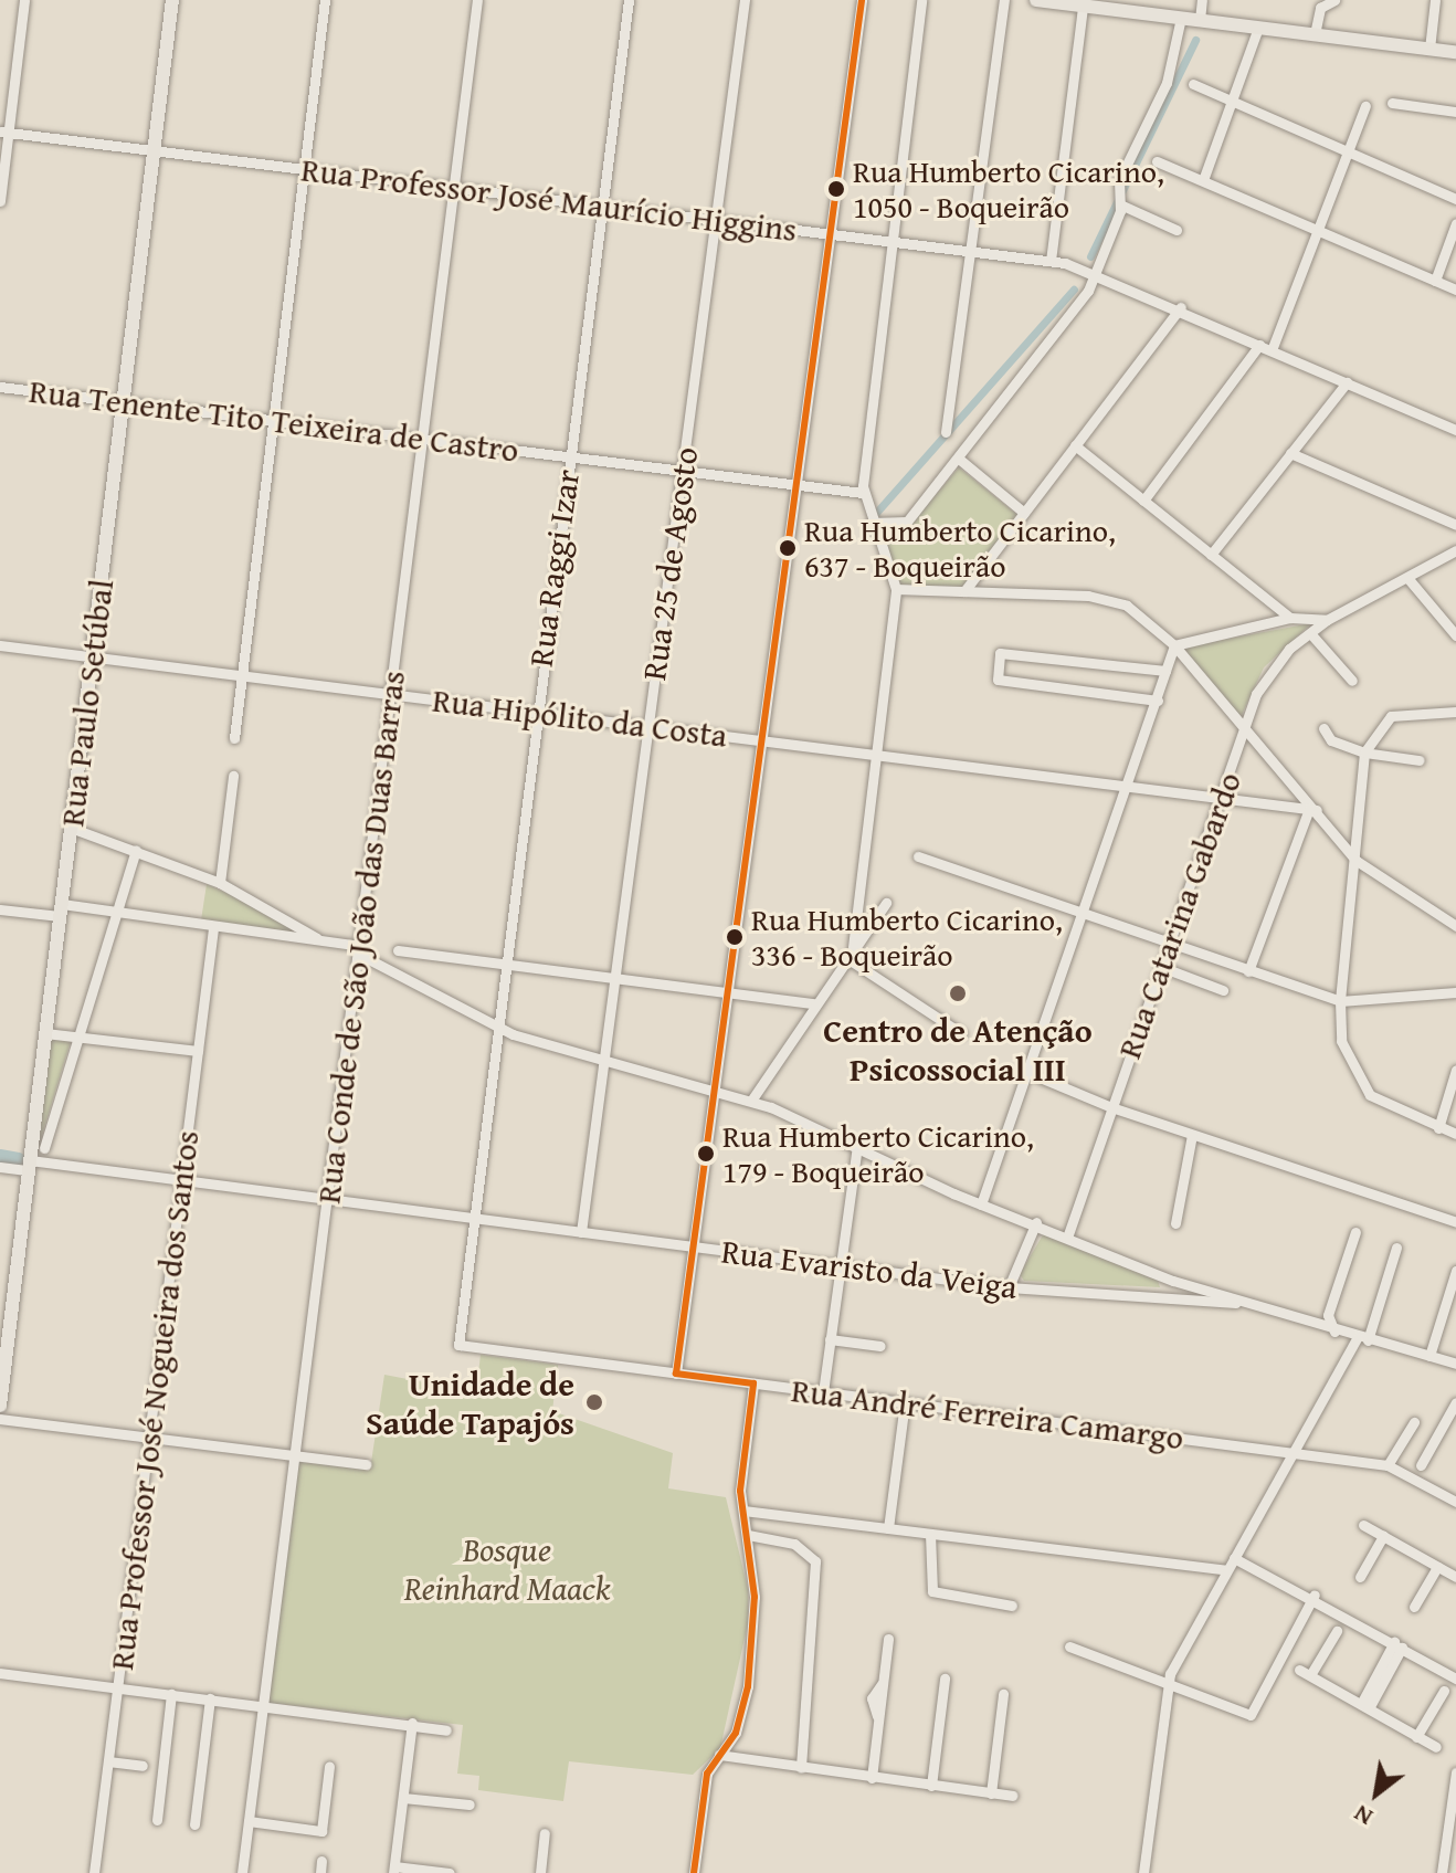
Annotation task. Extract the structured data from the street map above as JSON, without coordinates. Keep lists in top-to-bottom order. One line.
{"streets":{"main road":["Rua Paulo Setúbal"],"street":["Rua Professor José Maurício Higgins","Rua Tenente Tito Teixeira de Castro","Rua 25 de Agosto","Rua Raggi Izar","Rua Hipólito da Costa","Rua Catarina Gabardo","Rua Conde de São João das Duas Barras","Rua Evaristo da Veiga","Rua Professor José Nogueira dos Santos","Rua André Ferreira Camargo"]},"crossings":[["Rua Professor José Maurício Higgins","Rua 25 de Agosto"],["Rua Professor José Maurício Higgins","Rua Raggi Izar"],["Rua Professor José Maurício Higgins","Rua Paulo Setúbal"],["Rua Professor José Maurício Higgins","Rua Conde de São João das Duas Barras"],["Rua Tenente Tito Teixeira de Castro","Rua 25 de Agosto"],["Rua Tenente Tito Teixeira de Castro","Rua Raggi Izar"],["Rua Tenente Tito Teixeira de Castro","Rua Paulo Setúbal"],["Rua Tenente Tito Teixeira de Castro","Rua Conde de São João das Duas Barras"],["Rua 25 de Agosto","Rua Hipólito da Costa"],["Rua 25 de Agosto","Rua Evaristo da Veiga"],["Rua Raggi Izar","Rua Hipólito da Costa"],["Rua Raggi Izar","Rua Evaristo da Veiga"],["Rua Raggi Izar","Rua André Ferreira Camargo"],["Rua Paulo Setúbal","Rua Hipólito da Costa"],["Rua Paulo Setúbal","Rua Evaristo da Veiga"],["Rua Hipólito da Costa","Rua Catarina Gabardo"],["Rua Hipólito da Costa","Rua Conde de São João das Duas Barras"],["Rua Conde de São João das Duas Barras","Rua Evaristo da Veiga"],["Rua Evaristo da Veiga","Rua Professor José Nogueira dos Santos"]],"parks":["Bosque Reinhard Maack"],"places":["Rua Humberto Cicarino, 1050 - Boqueirão","Rua Humberto Cicarino, 637 - Boqueirão","Rua Humberto Cicarino, 336 - Boqueirão","Centro de Atenção Psicossocial III","Rua Humberto Cicarino, 179 - Boqueirão","Unidade de Saúde Tapajós"],"north":"bottom left"}
